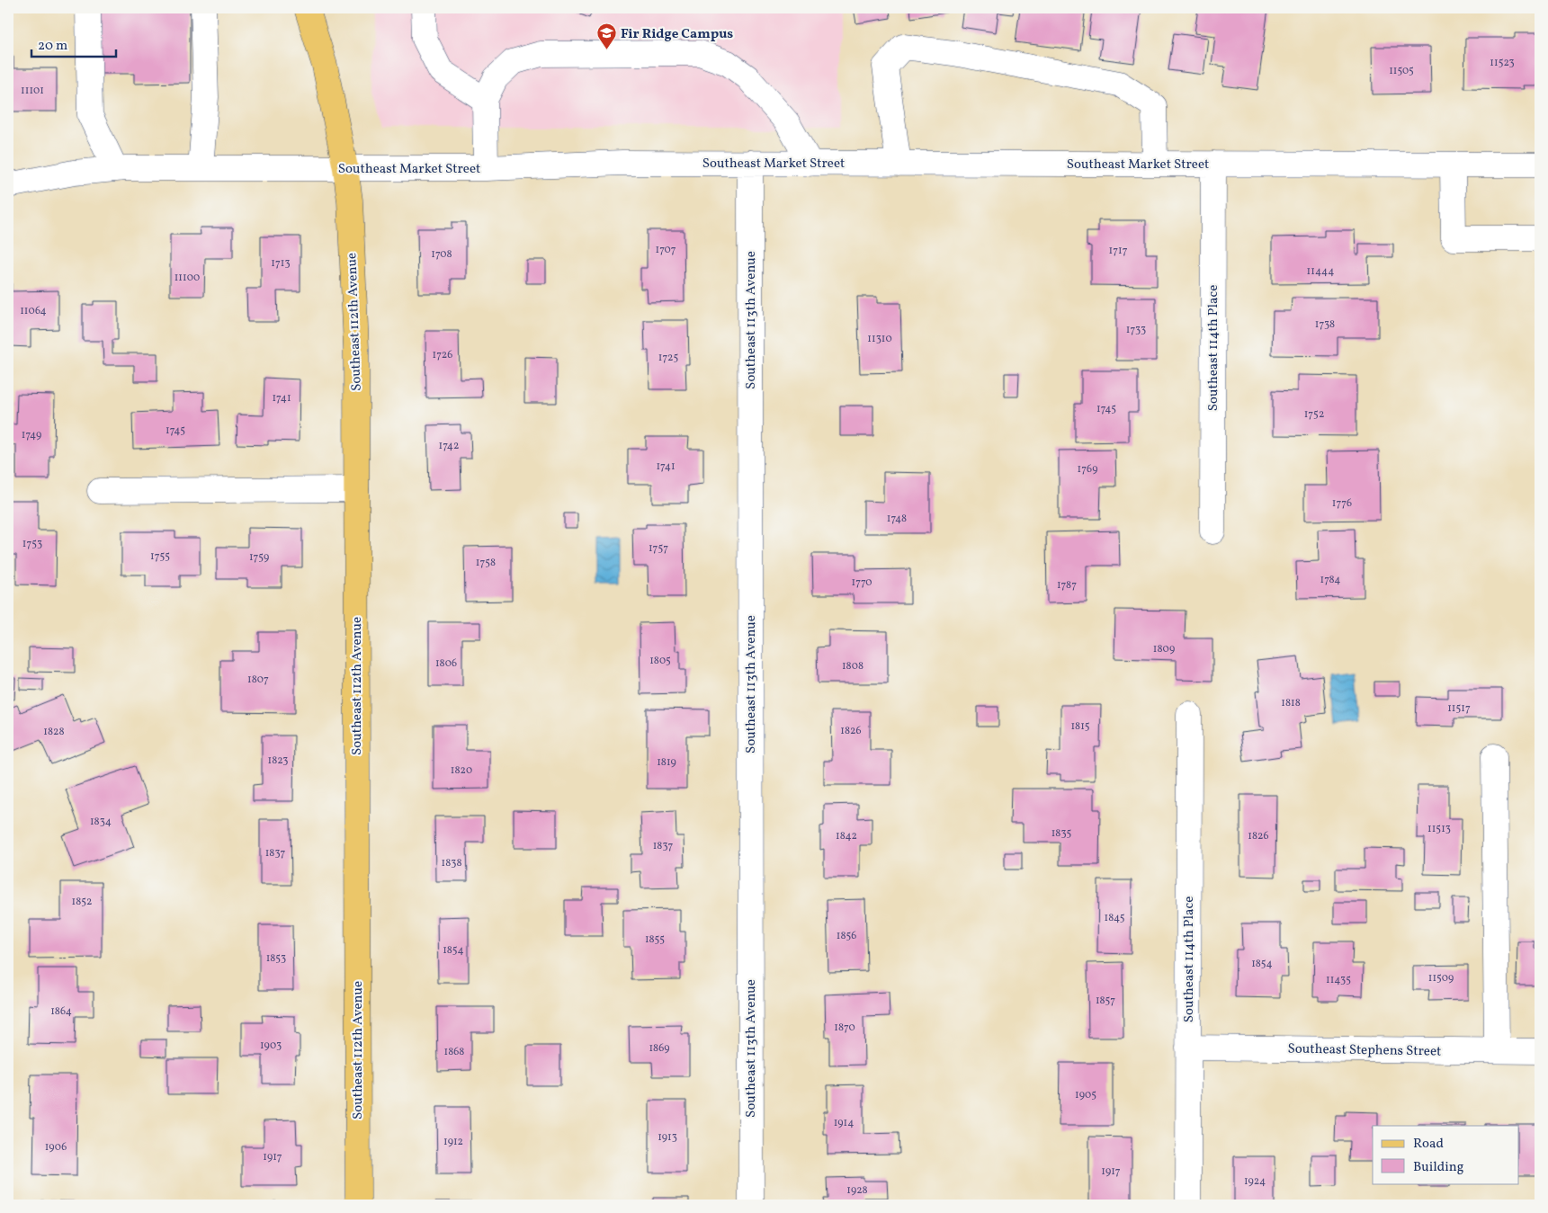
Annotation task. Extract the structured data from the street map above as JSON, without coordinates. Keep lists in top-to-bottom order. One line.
{"streets":{"main road":["Southeast 112th Avenue"],"street":["Southeast Market Street","Southeast 113th Avenue","Southeast 114th Place","Southeast Stephens Street"]},"crossings":[["Southeast Market Street","Southeast 113th Avenue"],["Southeast Market Street","Southeast 112th Avenue"],["Southeast Market Street","Southeast 114th Place"],["Southeast 114th Place","Southeast Stephens Street"]],"places":{"school or university":["Fir Ridge Campus"]},"house_numbers":["11523","11505","11101","1707","1717","1708","1713","11444","11100","11064","1738","1733","11310","1726","1725","1741","1745","1752","1745","1749","1742","1741","1769","1776","1748","1753","1757","1755","1759","1758","1784","1770","1787","1809","1805","1806","1808","1807","1818","11517","1815","1826","1828","1823","1819","1820","1834","11513","1835","1842","1826","1837","1837","1838","1852","1845","1856","1855","1854","1853","1854","11509","11435","1857","1864","1870","1903","1869","1868","1905","1914","1913","1912","1906","1917","1917","1924","1928"],"legend":["Road","Building"],"scale_bar":"20 m"}
